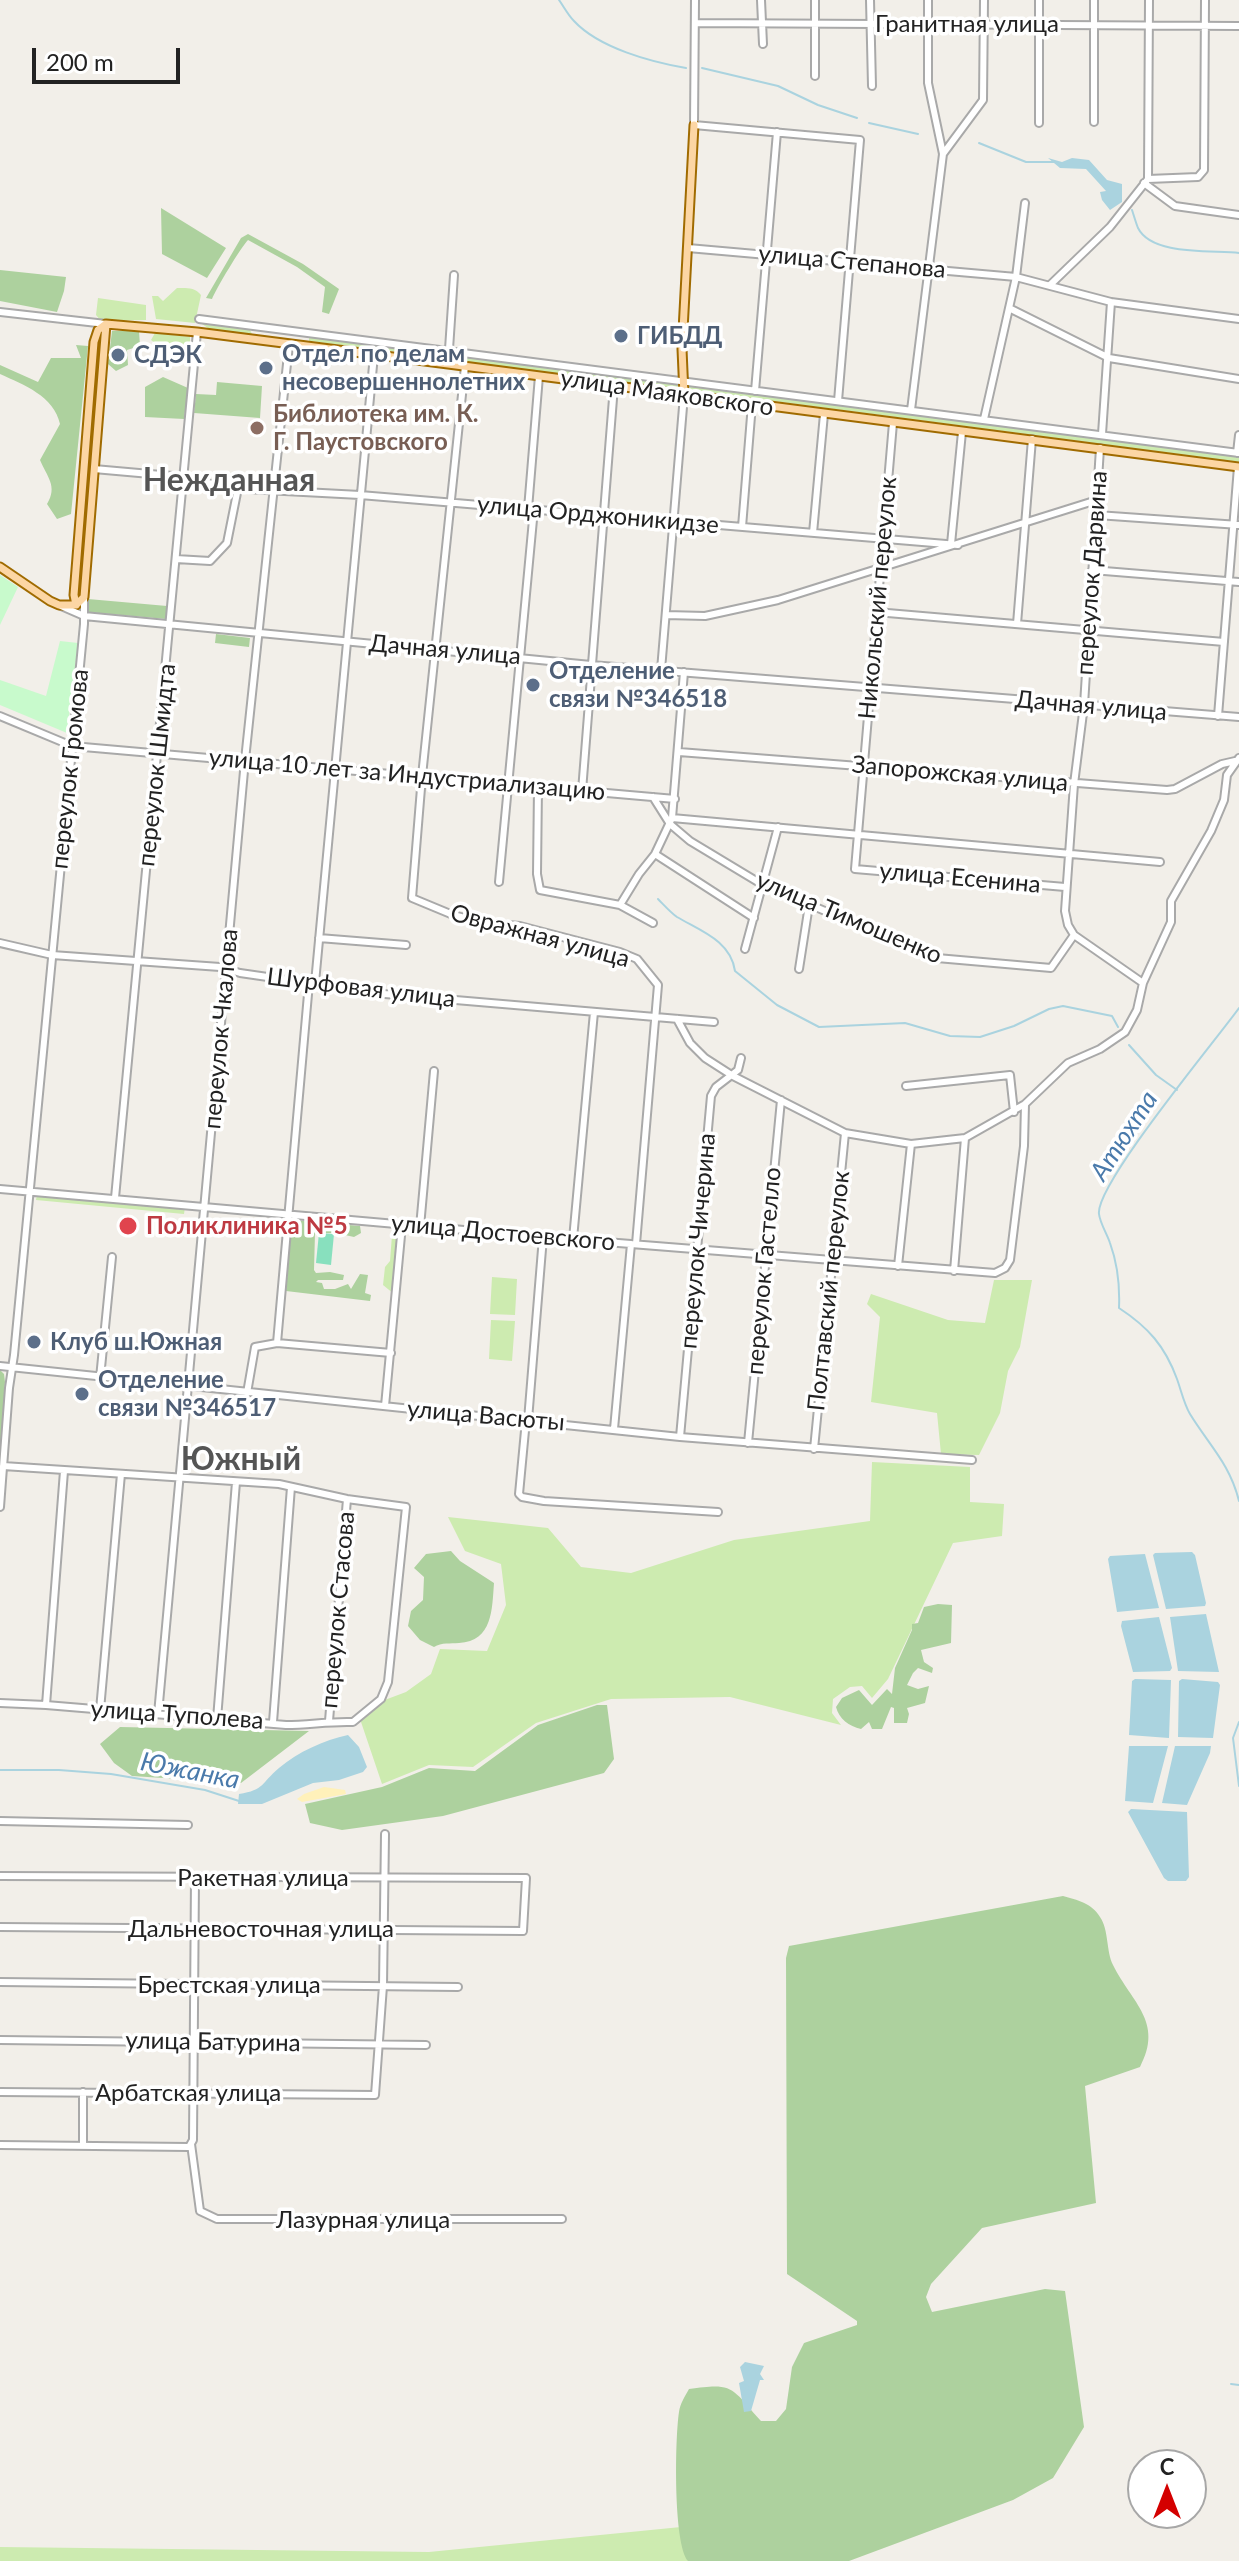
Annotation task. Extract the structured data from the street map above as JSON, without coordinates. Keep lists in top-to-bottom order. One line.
{"streets":{"main road":["улица Маяковского","Дачная улица","переулок Громова"],"street":["Гранитная улица","улица Степанова","улица Орджоникидзе","переулок Дарвина","Никольский переулок","переулок Шмидта","Запорожская улица","улица 10 лет за Индустриализацию","улица Есенина","улица Тимошенко","Овражная улица","Шурфовая улица","переулок Чкалова","улица Достоевского","переулок Чичерина","переулок Гастелло","Полтавский переулок","улица Васюты","переулок Стасова","улица Туполева","Ракетная улица","Дальневосточная улица","Брестская улица","улица Батурина","Арбатская улица","Лазурная улица"]},"crossings":[["улица Маяковского","переулок Дарвина"],["улица Маяковского","Никольский переулок"],["улица Маяковского","переулок Шмидта"],["улица Маяковского","переулок Громова"],["улица Маяковского","переулок Чкалова"],["улица Орджоникидзе","переулок Дарвина"],["улица Орджоникидзе","Никольский переулок"],["улица Орджоникидзе","переулок Шмидта"],["улица Орджоникидзе","переулок Громова"],["улица Орджоникидзе","переулок Чкалова"],["переулок Дарвина","Дачная улица"],["переулок Дарвина","Запорожская улица"],["переулок Дарвина","улица Есенина"],["переулок Дарвина","улица Тимошенко"],["Никольский переулок","Дачная улица"],["Никольский переулок","Запорожская улица"],["Никольский переулок","улица Есенина"],["Дачная улица","переулок Шмидта"],["Дачная улица","переулок Громова"],["Дачная улица","переулок Чкалова"],["переулок Шмидта","улица 10 лет за Индустриализацию"],["переулок Шмидта","Шурфовая улица"],["переулок Шмидта","улица Достоевского"],["переулок Громова","улица 10 лет за Индустриализацию"],["переулок Громова","Шурфовая улица"],["переулок Громова","улица Достоевского"],["переулок Громова","улица Васюты"],["улица 10 лет за Индустриализацию","улица Тимошенко"],["улица 10 лет за Индустриализацию","Овражная улица"],["улица 10 лет за Индустриализацию","переулок Чкалова"],["Овражная улица","Шурфовая улица"],["Шурфовая улица","переулок Чкалова"],["переулок Чкалова","улица Достоевского"],["переулок Чкалова","улица Васюты"],["переулок Чкалова","улица Туполева"],["улица Достоевского","переулок Чичерина"],["улица Достоевского","переулок Гастелло"],["улица Достоевского","Полтавский переулок"],["переулок Чичерина","улица Васюты"],["переулок Гастелло","улица Васюты"],["Полтавский переулок","улица Васюты"],["переулок Стасова","улица Туполева"],["Ракетная улица","Дальневосточная улица"],["улица Батурина","Арбатская улица"]],"districts":["Нежданная","Южный"],"water":["Атюхта","Южанка"],"places":["ГИБДД","СДЭК","Отдел по делам несовершеннолетних","Библиотека им. К. Г. Паустовского","Отделение связи №346518","Поликлиника №5","Клуб ш.Южная","Отделение связи №346517"],"scale_bar":"200 m","north":"top"}
